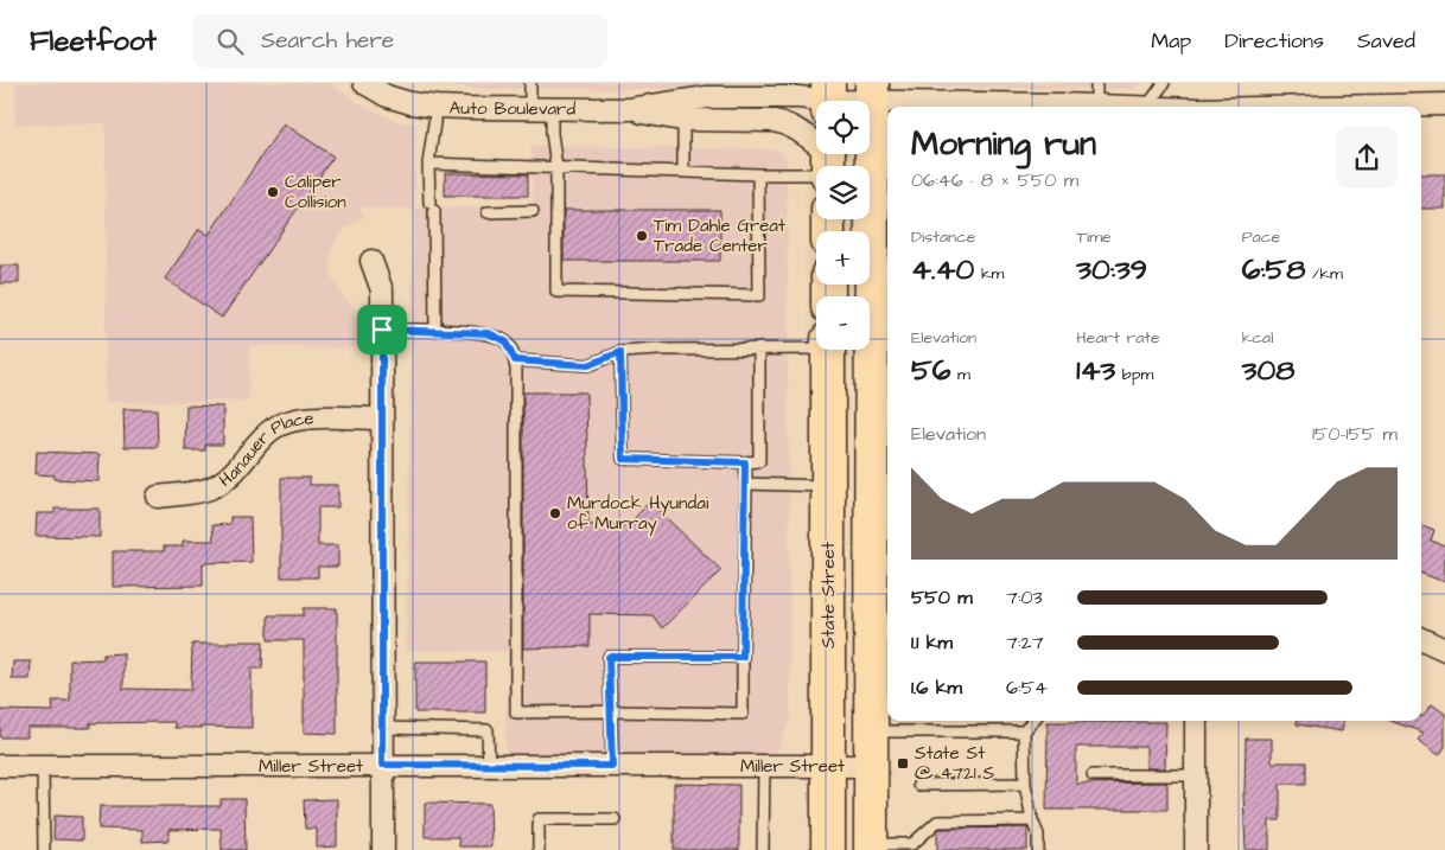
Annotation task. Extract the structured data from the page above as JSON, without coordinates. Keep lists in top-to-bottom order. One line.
{"streets":{"main road":["State Street"],"street":["Auto Boulevard","Hanauer Place","Miller Street"]},"crossings":[["State Street","Miller Street"]],"places":{"other":["Caliper Collision","Tim Dahle Great Trade Center","Murdock Hyundai of Murray"],"transit":["State St @ 4721 S"]},"page":{"header":"Fleetfoot","search":"Search here","nav":["Map","Directions","Saved"],"map_buttons":["+","−"],"heading":["Morning run","06:46 · 8 × 550 m"],"stats":[["Distance","4.40 km"],["Time","30:39"],["Pace","6:58 /km"],["Elevation","56 m"],["Heart rate","143 bpm"],["kcal","308"]],"chart":["Elevation","150–155 m"],"list":[{"name":"550 m","note":"7:03"},{"name":"1.1 km","note":"7:27"},{"name":"1.6 km","note":"6:54"}]}}
